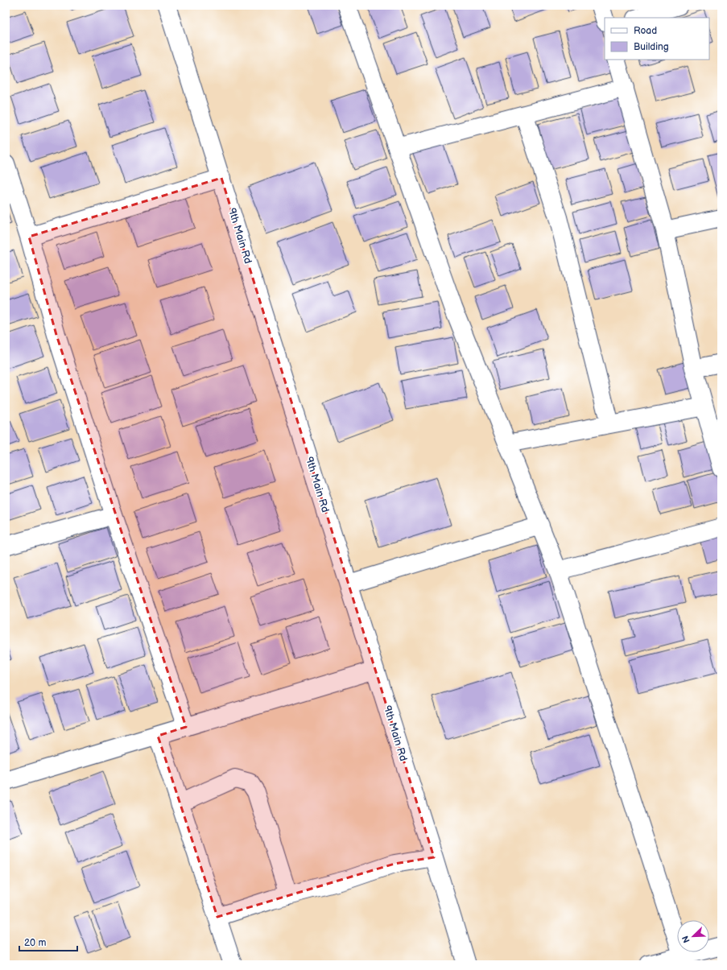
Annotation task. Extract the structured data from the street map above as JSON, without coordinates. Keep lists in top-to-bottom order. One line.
{"streets":{"street":["9th Main Rd"]},"legend":["Road","Building"],"scale_bar":"20 m","north":"bottom left"}
